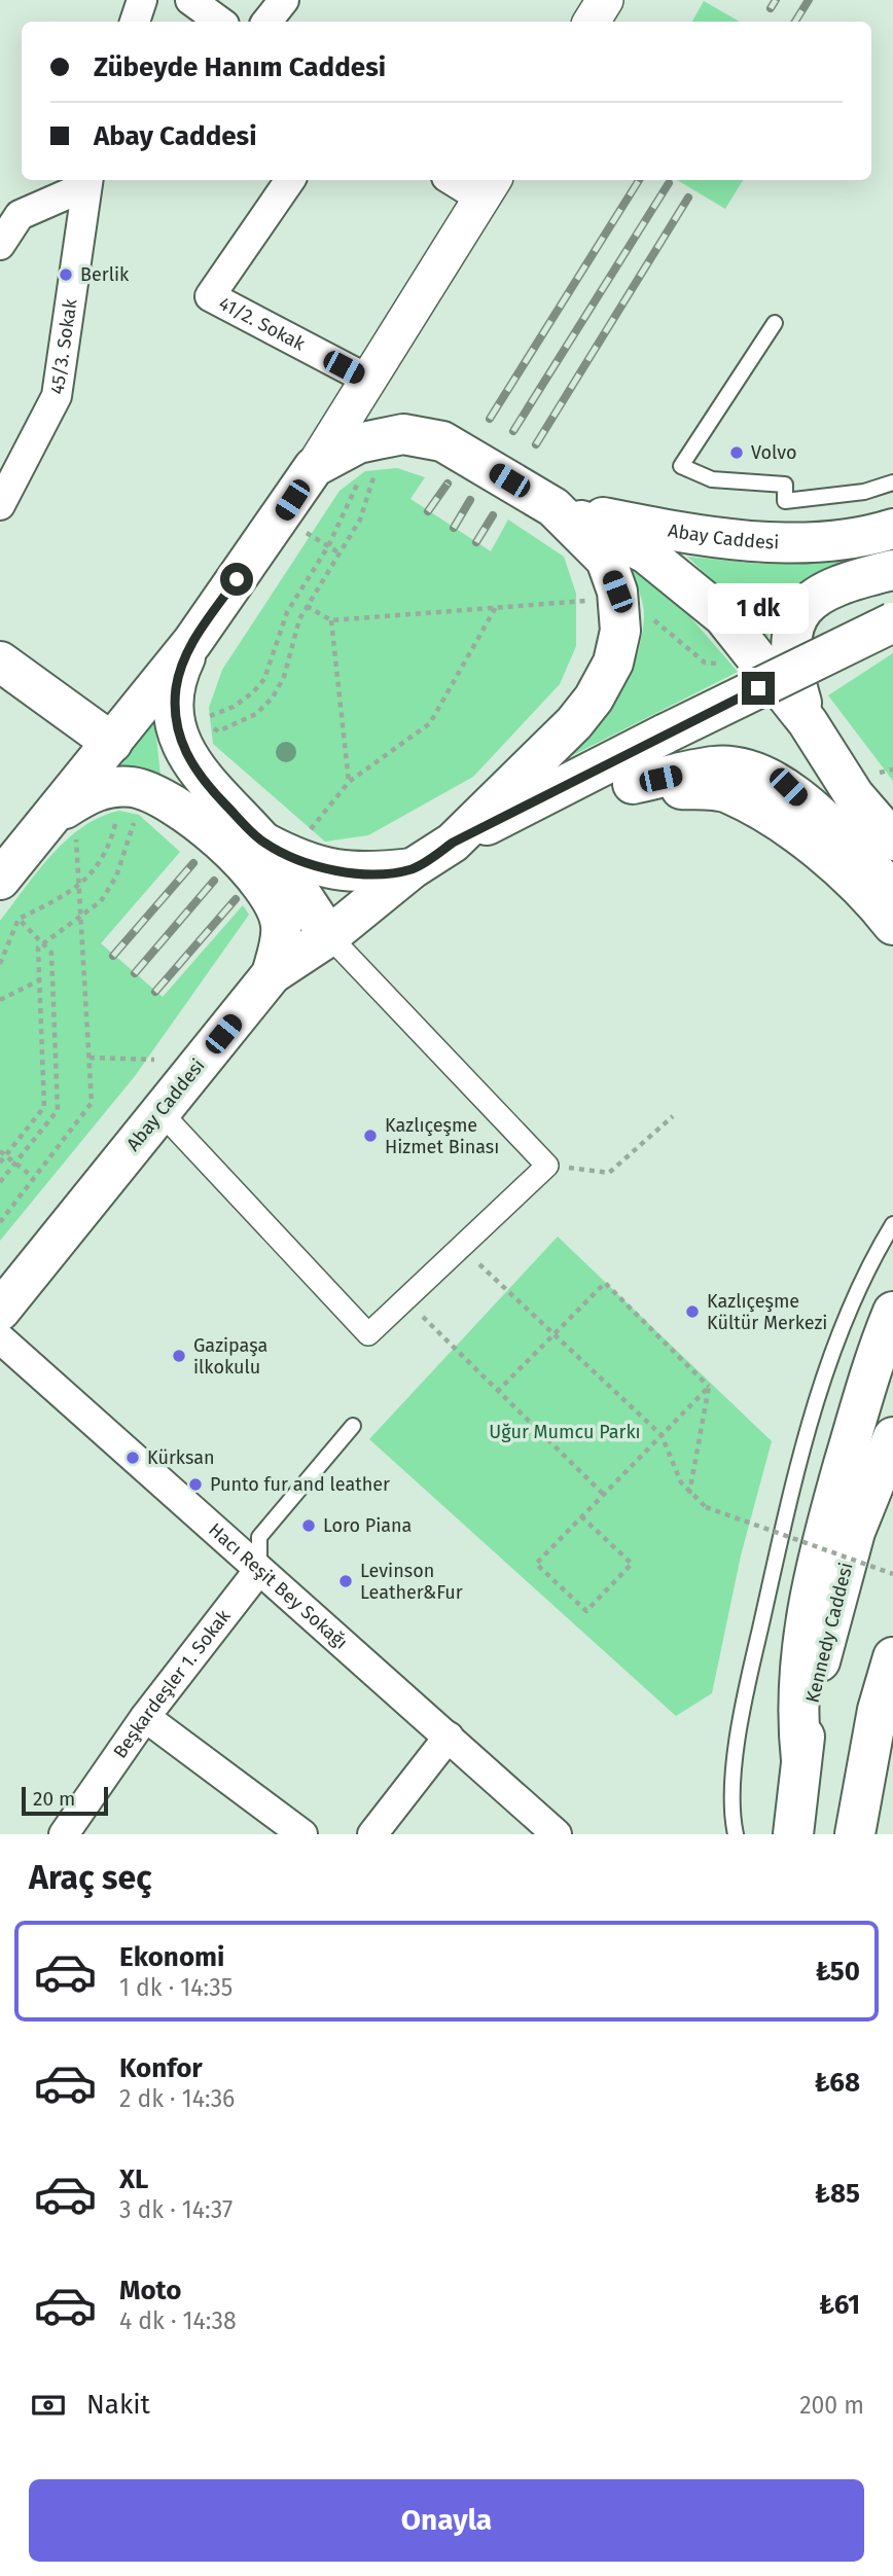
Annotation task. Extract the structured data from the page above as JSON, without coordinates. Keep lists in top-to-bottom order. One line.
{"streets":{"main road":["Abay Caddesi","Kennedy Caddesi"],"street":["41/2. Sokak","45/3. Sokak","Hacı Reşit Bey Sokağı","Beşkardeşler 1. Sokak"]},"crossings":[["Hacı Reşit Bey Sokağı","Beşkardeşler 1. Sokak"]],"parks":["Uğur Mumcu Parkı"],"places":["Berlik","Volvo","Kazlıçeşme Hizmet Binası","Kazlıçeşme Kültür Merkezi","Gazipaşa ilkokulu","Kürksan","Punto fur and leather","Loro Piana","Levinson Leather&Fur"],"scale_bar":"20 m","page":{"banner":["Zübeyde Hanım Caddesi","Abay Caddesi"],"bubble":"1 dk","scale":"20 m","heading":"Araç seç","list":[{"name":"Ekonomi","note":"1 dk · 14:35","value":"₺50"},{"name":"Konfor","note":"2 dk · 14:36","value":"₺68"},{"name":"XL","note":"3 dk · 14:37","value":"₺85"},{"name":"Moto","note":"4 dk · 14:38","value":"₺61"}],"pay":["Nakit","200 m"],"buttons":"Onayla"}}
